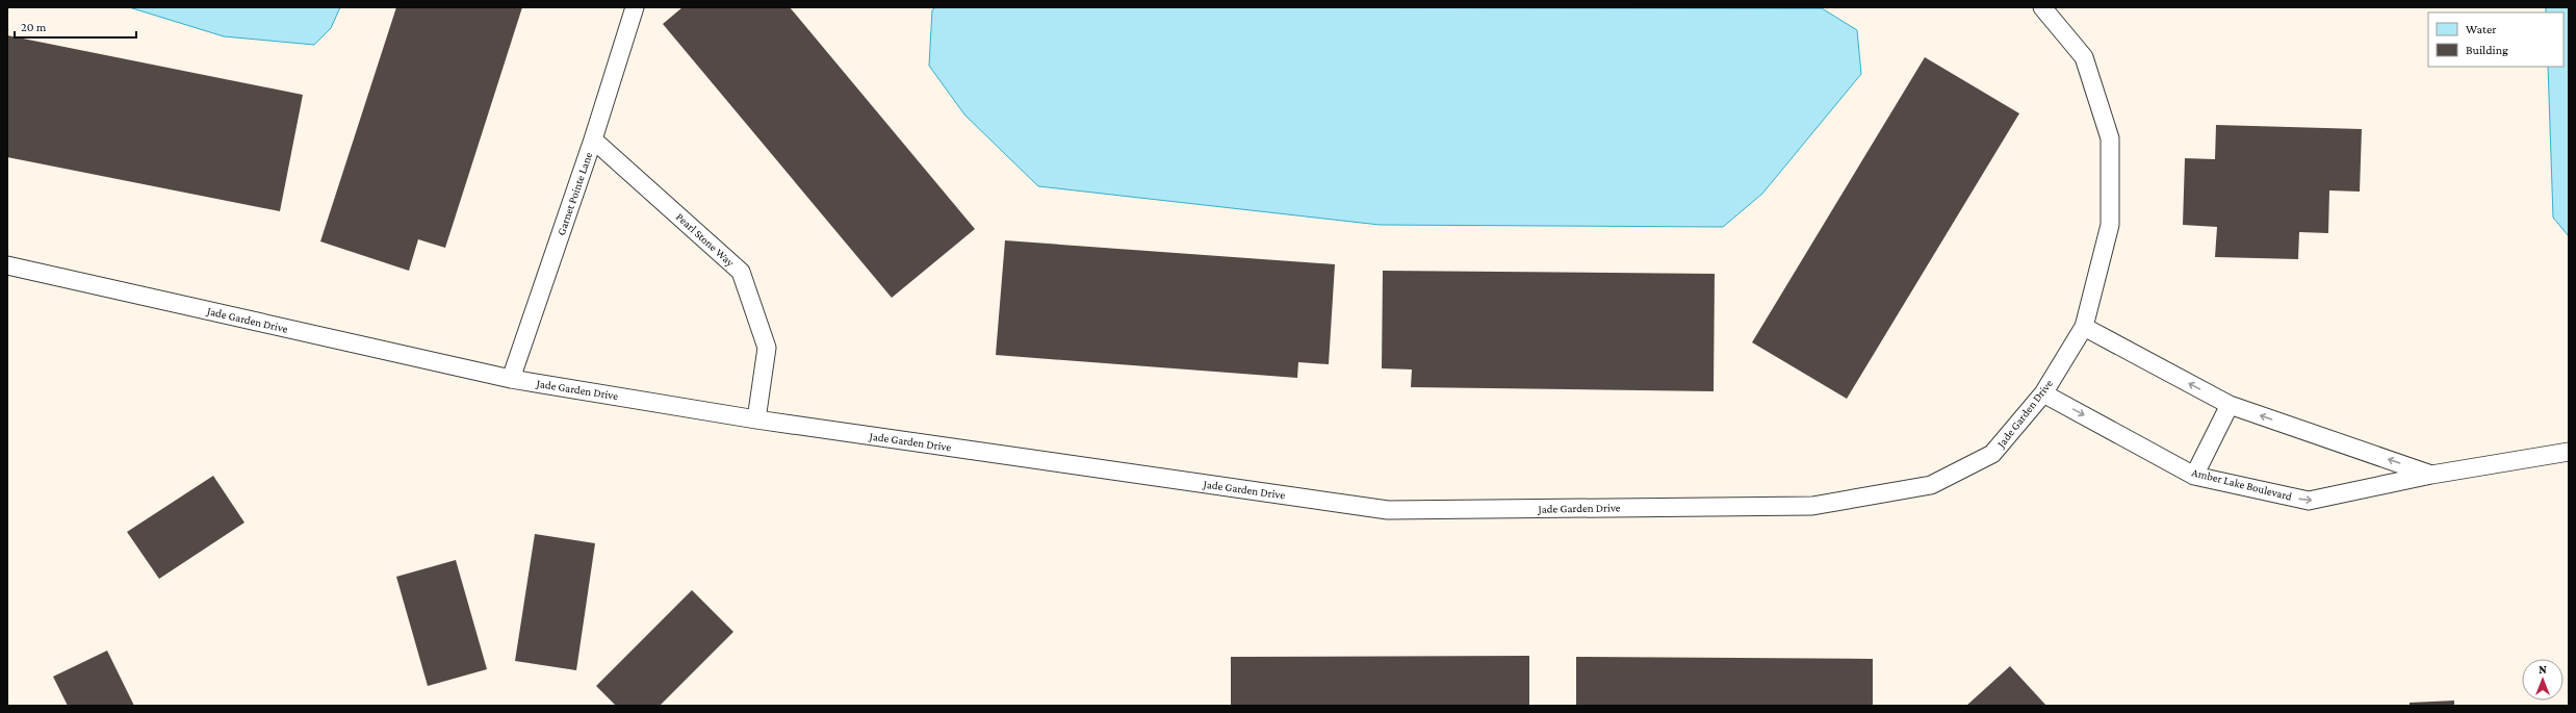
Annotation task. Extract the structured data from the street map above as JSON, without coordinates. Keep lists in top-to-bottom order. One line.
{"streets":{"lane":["Garnet Pointe Lane","Pearl Stone Way","Jade Garden Drive","Amber Lake Boulevard"]},"crossings":[["Garnet Pointe Lane","Pearl Stone Way"],["Garnet Pointe Lane","Jade Garden Drive"],["Pearl Stone Way","Jade Garden Drive"],["Jade Garden Drive","Amber Lake Boulevard"]],"legend":["Water","Building"],"scale_bar":"20 m","north":"top"}
